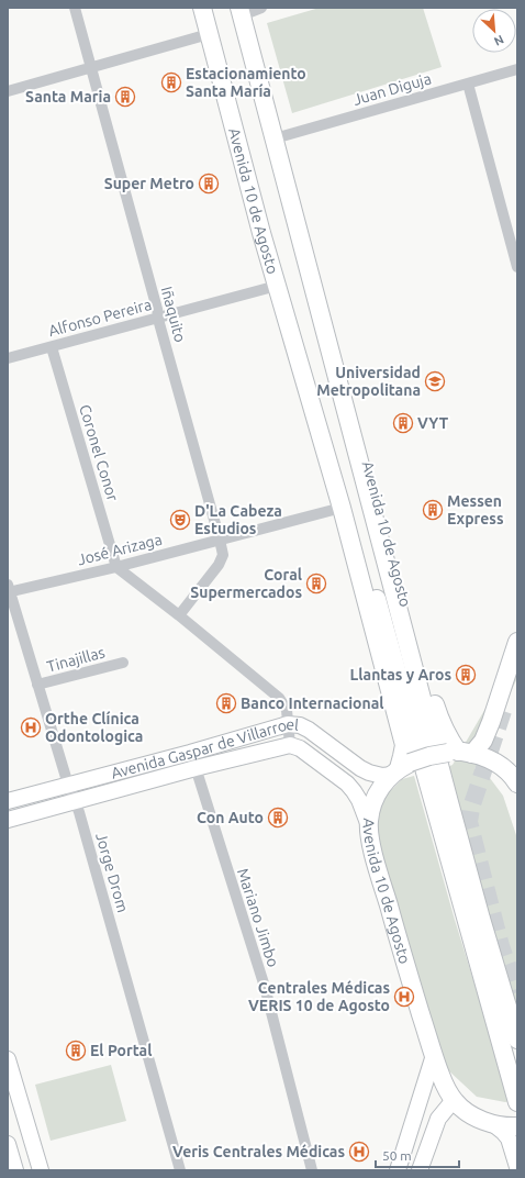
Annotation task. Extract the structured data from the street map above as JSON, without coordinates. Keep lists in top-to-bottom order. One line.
{"streets":{"main road":["Avenida 10 de Agosto","Avenida Gaspar de Villarroel"],"street":["Juan Diguja","Iñaquito","Alfonso Pereira","Coronel Conor","José Arizaga","Tinajillas","Jorge Drom","Mariano Jimbo"]},"crossings":[["Juan Diguja","Avenida 10 de Agosto"],["Avenida 10 de Agosto","Alfonso Pereira"],["Avenida 10 de Agosto","José Arizaga"],["Avenida 10 de Agosto","Avenida Gaspar de Villarroel"],["Iñaquito","Alfonso Pereira"],["Iñaquito","José Arizaga"],["Alfonso Pereira","Coronel Conor"],["Coronel Conor","José Arizaga"],["José Arizaga","Jorge Drom"],["Tinajillas","Jorge Drom"],["Avenida Gaspar de Villarroel","Jorge Drom"],["Avenida Gaspar de Villarroel","Mariano Jimbo"]],"places":{"building":["Estacionamiento Santa María","Santa Maria","Super Metro","VYT","Messen Express","Coral Supermercados","Llantas y Aros","Banco Internacional","Con Auto","El Portal"],"school or university":["Universidad Metropolitana"],"theatre":["D'La Cabeza Estudios"],"hospital":["Orthe Clínica Odontologica","Centrales Médicas VERIS 10 de Agosto","Veris Centrales Médicas"]},"scale_bar":"50 m","north":"bottom right"}
